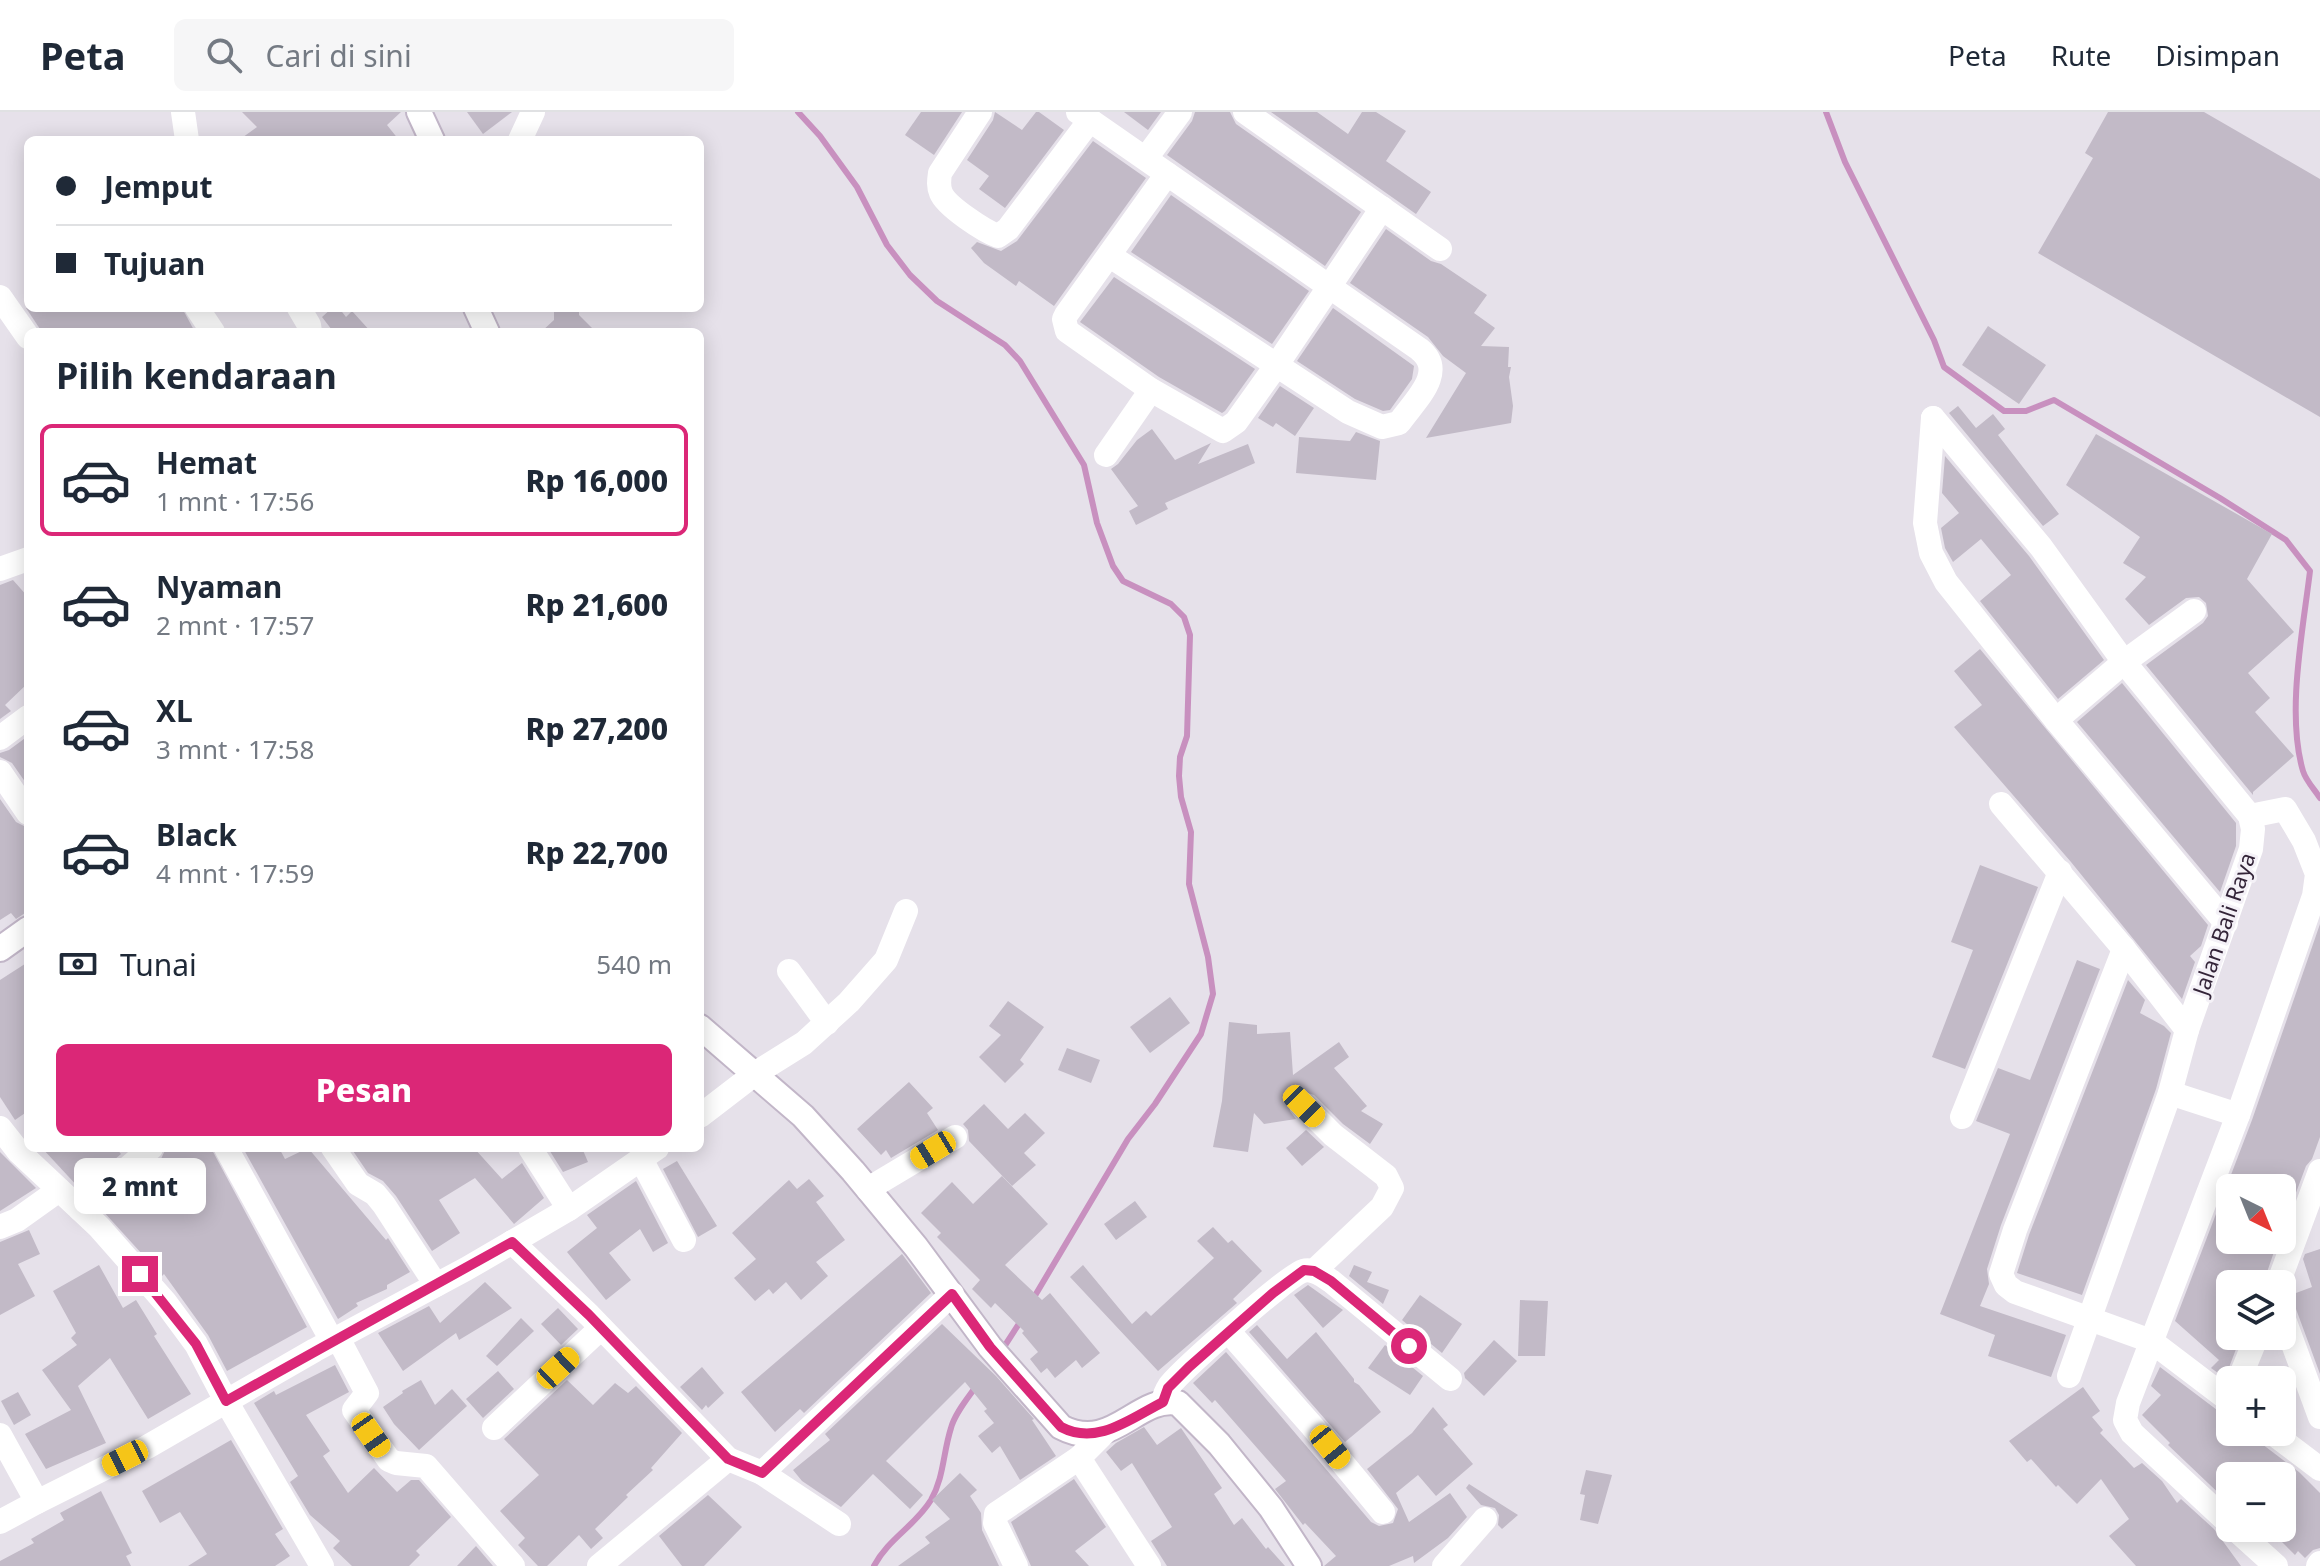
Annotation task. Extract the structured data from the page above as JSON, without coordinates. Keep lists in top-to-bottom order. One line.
{"streets":{"street":["Jalan Bali Raya"]},"north":"bottom right","page":{"header":"Peta","search":"Cari di sini","nav":["Peta","Rute","Disimpan"],"banner":["Jemput","Tujuan"],"heading":"Pilih kendaraan","list":[{"name":"Hemat","note":"1 mnt · 17:56","value":"Rp 16,000"},{"name":"Nyaman","note":"2 mnt · 17:57","value":"Rp 21,600"},{"name":"XL","note":"3 mnt · 17:58","value":"Rp 27,200"},{"name":"Black","note":"4 mnt · 17:59","value":"Rp 22,700"}],"pay":["Tunai","540 m"],"buttons":"Pesan","bubble":"2 mnt","map_buttons":["+","−"]}}
